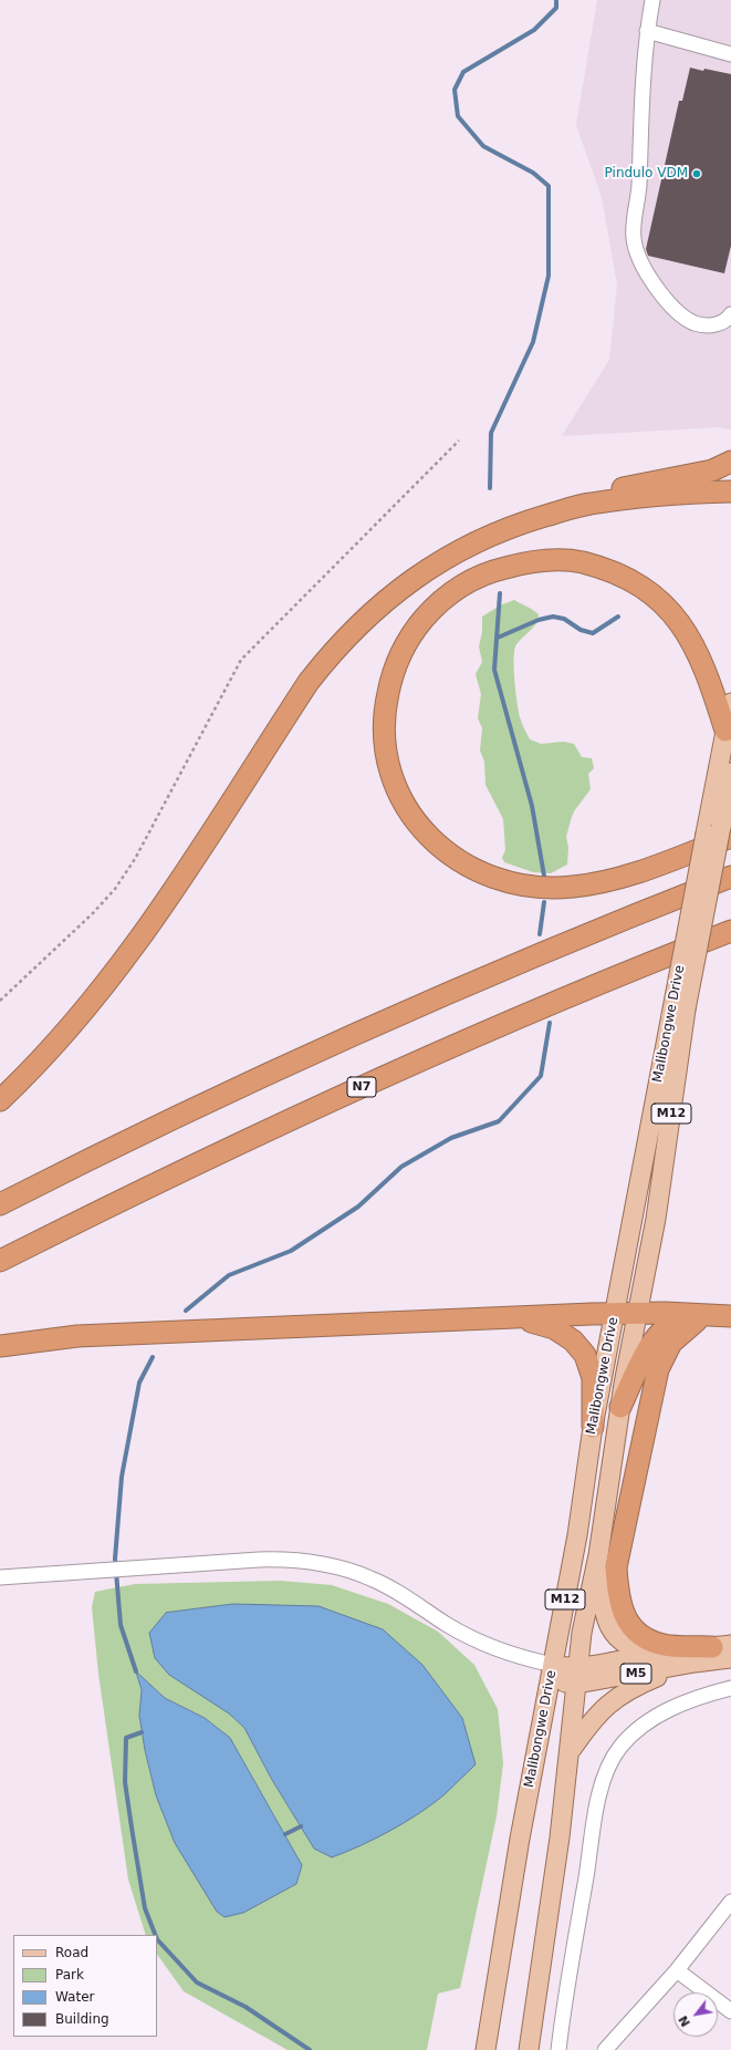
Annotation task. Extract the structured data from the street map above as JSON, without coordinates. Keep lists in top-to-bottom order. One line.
{"streets":{"highway":["N7"],"main road":["Malibongwe Drive","M12","M5"]},"crossings":[["Malibongwe Drive","M5"]],"places":["Pindulo VDM"],"legend":["Road","Park","Water","Building"],"north":"bottom left"}
